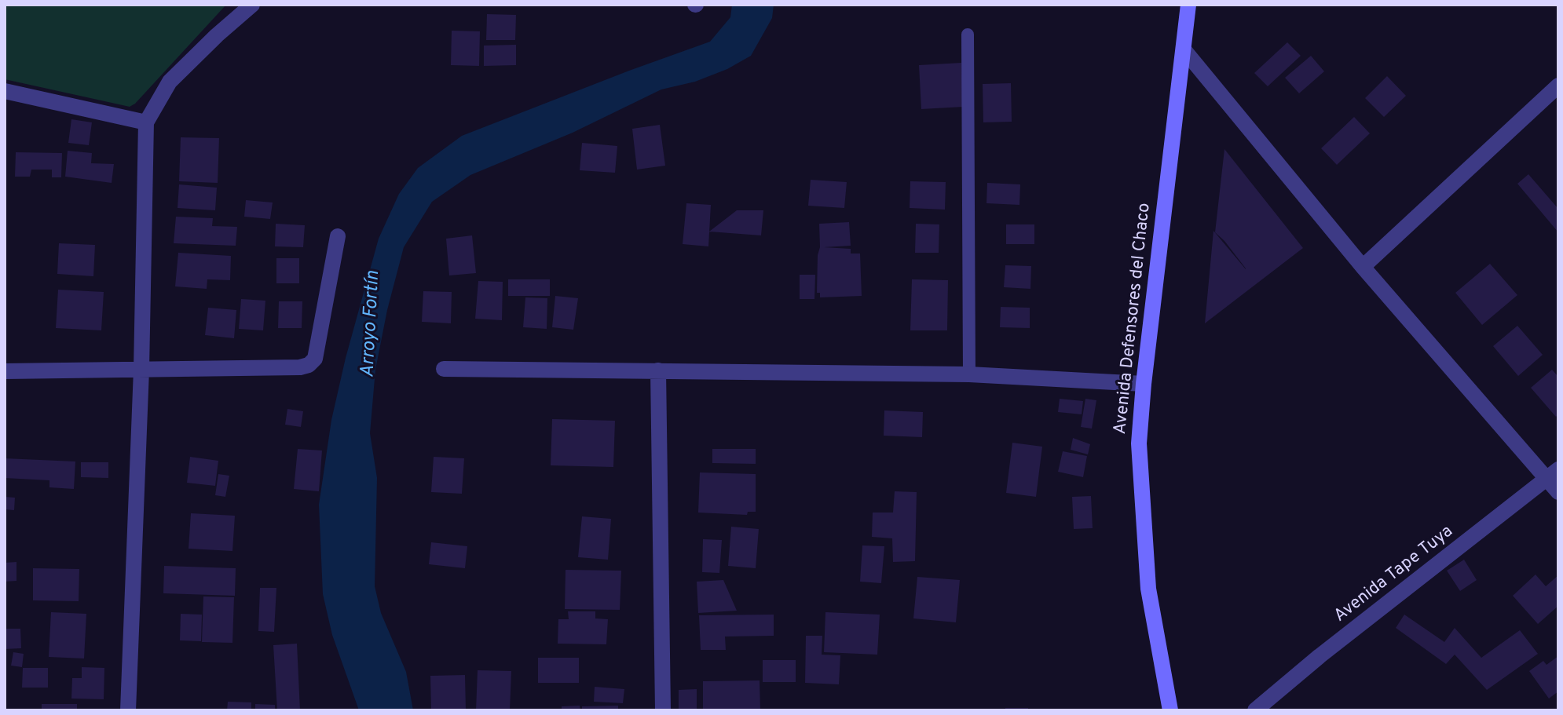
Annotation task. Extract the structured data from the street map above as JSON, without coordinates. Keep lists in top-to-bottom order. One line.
{"streets":{"main road":["Avenida Defensores del Chaco"],"street":["Avenida Tape Tuya"]},"water":["Arroyo Fortín"]}
